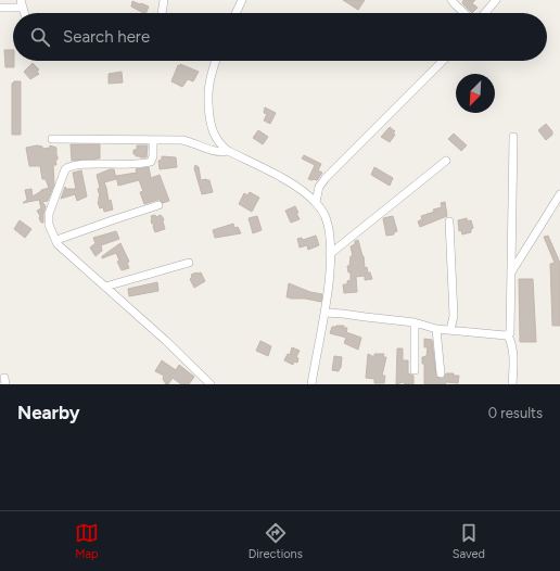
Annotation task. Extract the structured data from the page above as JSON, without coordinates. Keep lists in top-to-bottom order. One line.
{"north":"bottom left","page":{"search":"Search here","heading":["Nearby","0 results"],"nav":["Map","Directions","Saved"]}}
